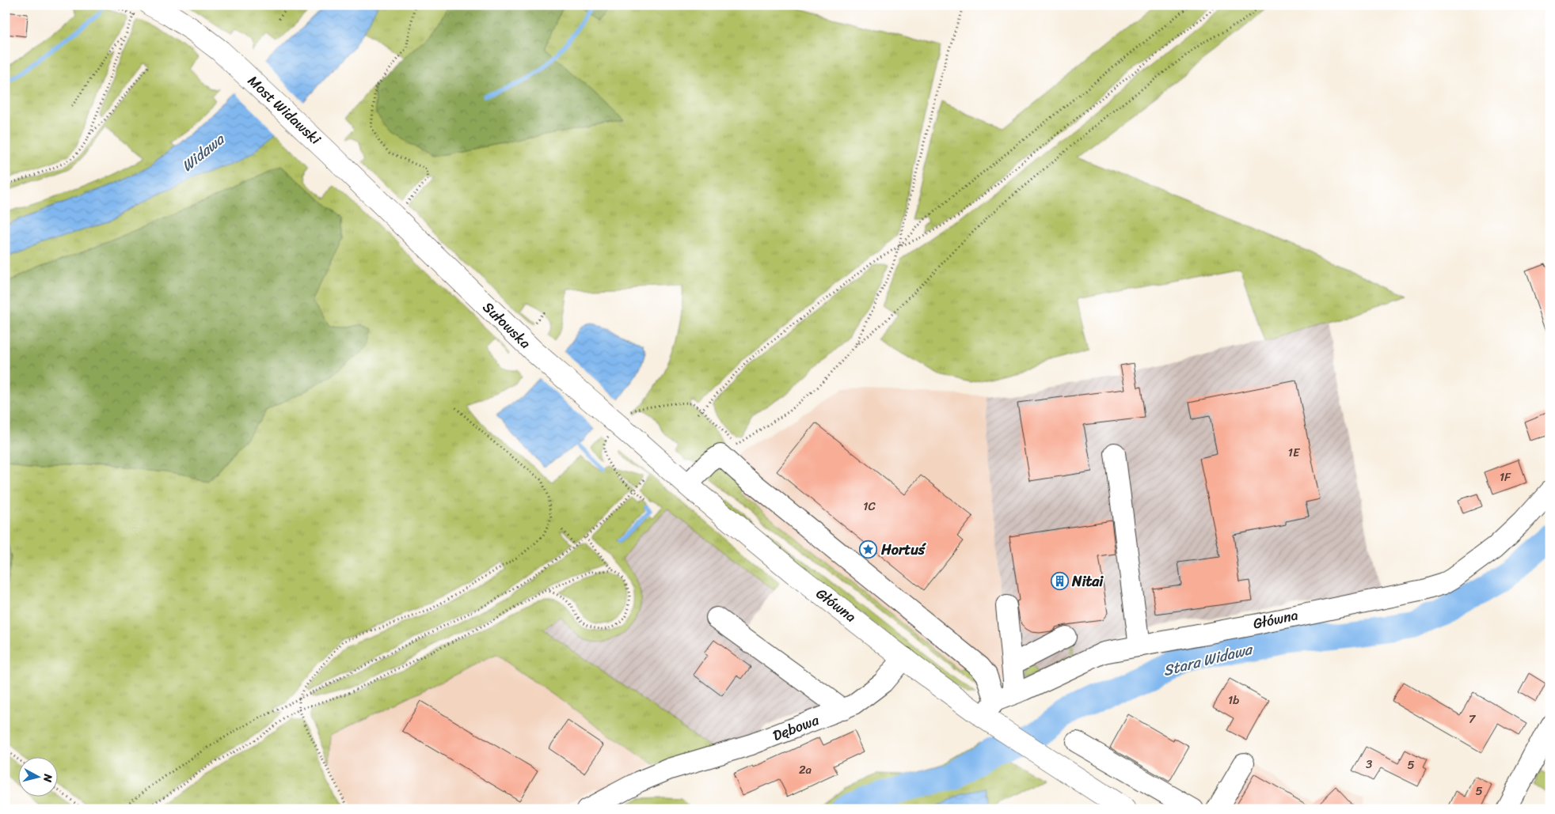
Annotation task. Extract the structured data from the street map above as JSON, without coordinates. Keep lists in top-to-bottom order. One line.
{"streets":{"main road":["Most Widawski","Sułowska","Główna"],"street":["Dębowa"]},"crossings":[["Most Widawski","Sułowska"],["Sułowska","Główna"],["Główna","Dębowa"]],"water":["Widawa","Stara Widawa"],"places":{"place":["Hortuś"],"building":["Nitai"]},"house_numbers":["1E","1F","1C","1b","7","3","5","2a","5"],"north":"right"}
